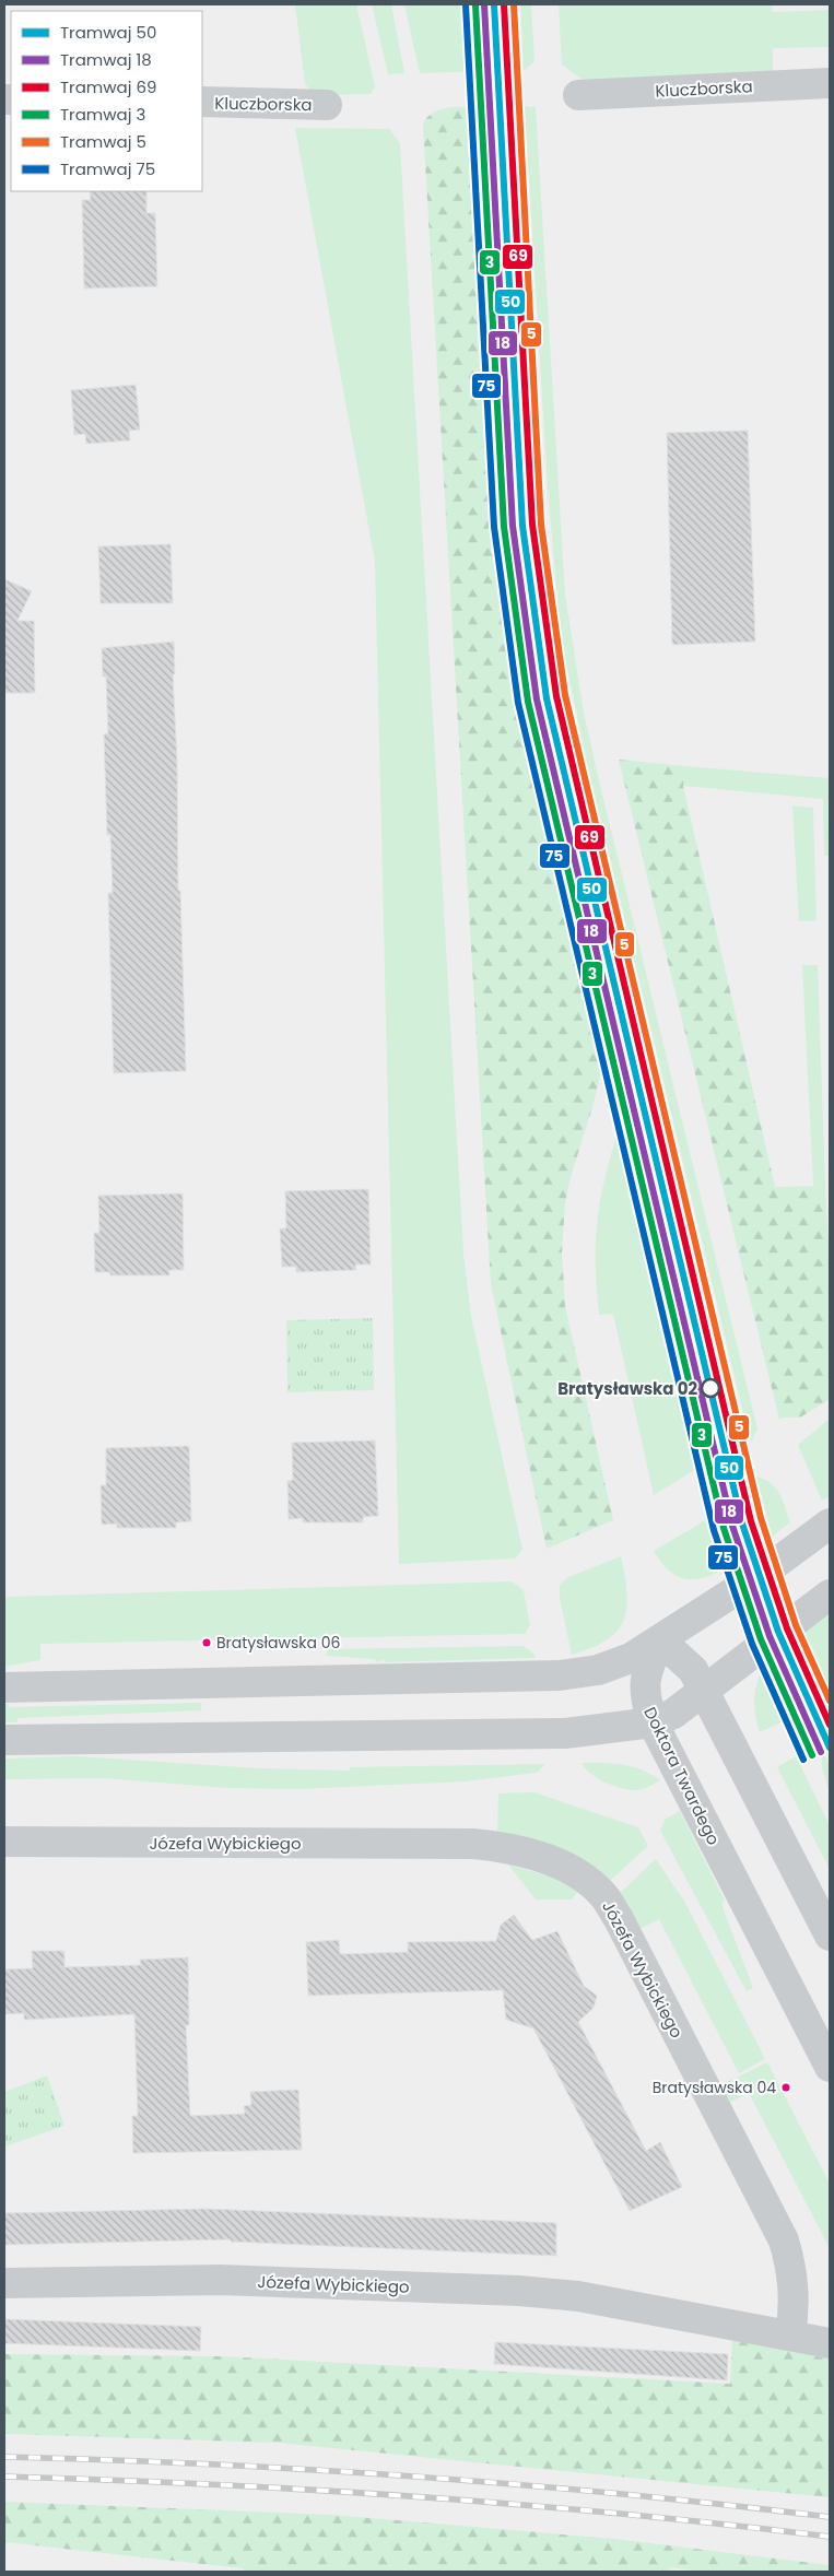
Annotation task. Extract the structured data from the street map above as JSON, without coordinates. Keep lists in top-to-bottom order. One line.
{"streets":{"street":["Kluczborska","Doktora Twardego","Józefa Wybickiego"]},"places":["Bratysławska 02","Bratysławska 06","Bratysławska 04"],"lines":["tram line 50","tram line 18","tram line 69","tram line 5","tram line 3","tram line 75"],"legend":["Tramwaj 50","Tramwaj 18","Tramwaj 69","Tramwaj 3","Tramwaj 5","Tramwaj 75"]}
